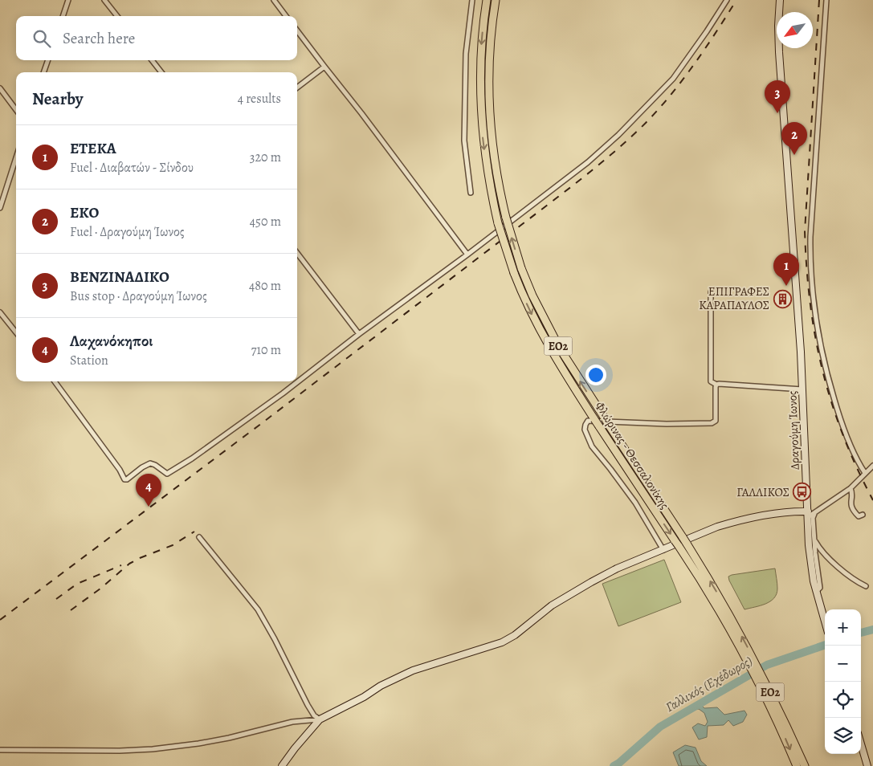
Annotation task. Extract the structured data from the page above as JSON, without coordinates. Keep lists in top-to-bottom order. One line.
{"streets":{"main road":["ΕΟ2","Δραγούμη Ίωνος","Φλώρινας - Θεσσαλονίκης"]},"water":["Γαλλικός (Εχέδωρος)"],"places":{"building":["ΕΠΙΓΡΑΦΕΣ ΚΑΡΑΠΑΥΛΟΣ"],"bus stop":["ΓΑΛΛΙΚΟΣ"]},"north":"bottom left","page":{"search":"Search here","heading":["Nearby","4 results"],"pins":["3","2","1","4"],"list":[{"mark":"1","name":"ΕΤΕΚΑ","note":"Fuel · Διαβατών - Σίνδου","value":"320 m"},{"mark":"2","name":"EKO","note":"Fuel · Δραγούμη Ίωνος","value":"450 m"},{"mark":"3","name":"ΒΕΝΖΙΝΑΔΙΚΟ","note":"Bus stop · Δραγούμη Ίωνος","value":"480 m"},{"mark":"4","name":"Λαχανόκηποι","note":"Station","value":"710 m"}],"map_buttons":["+","−"]}}
